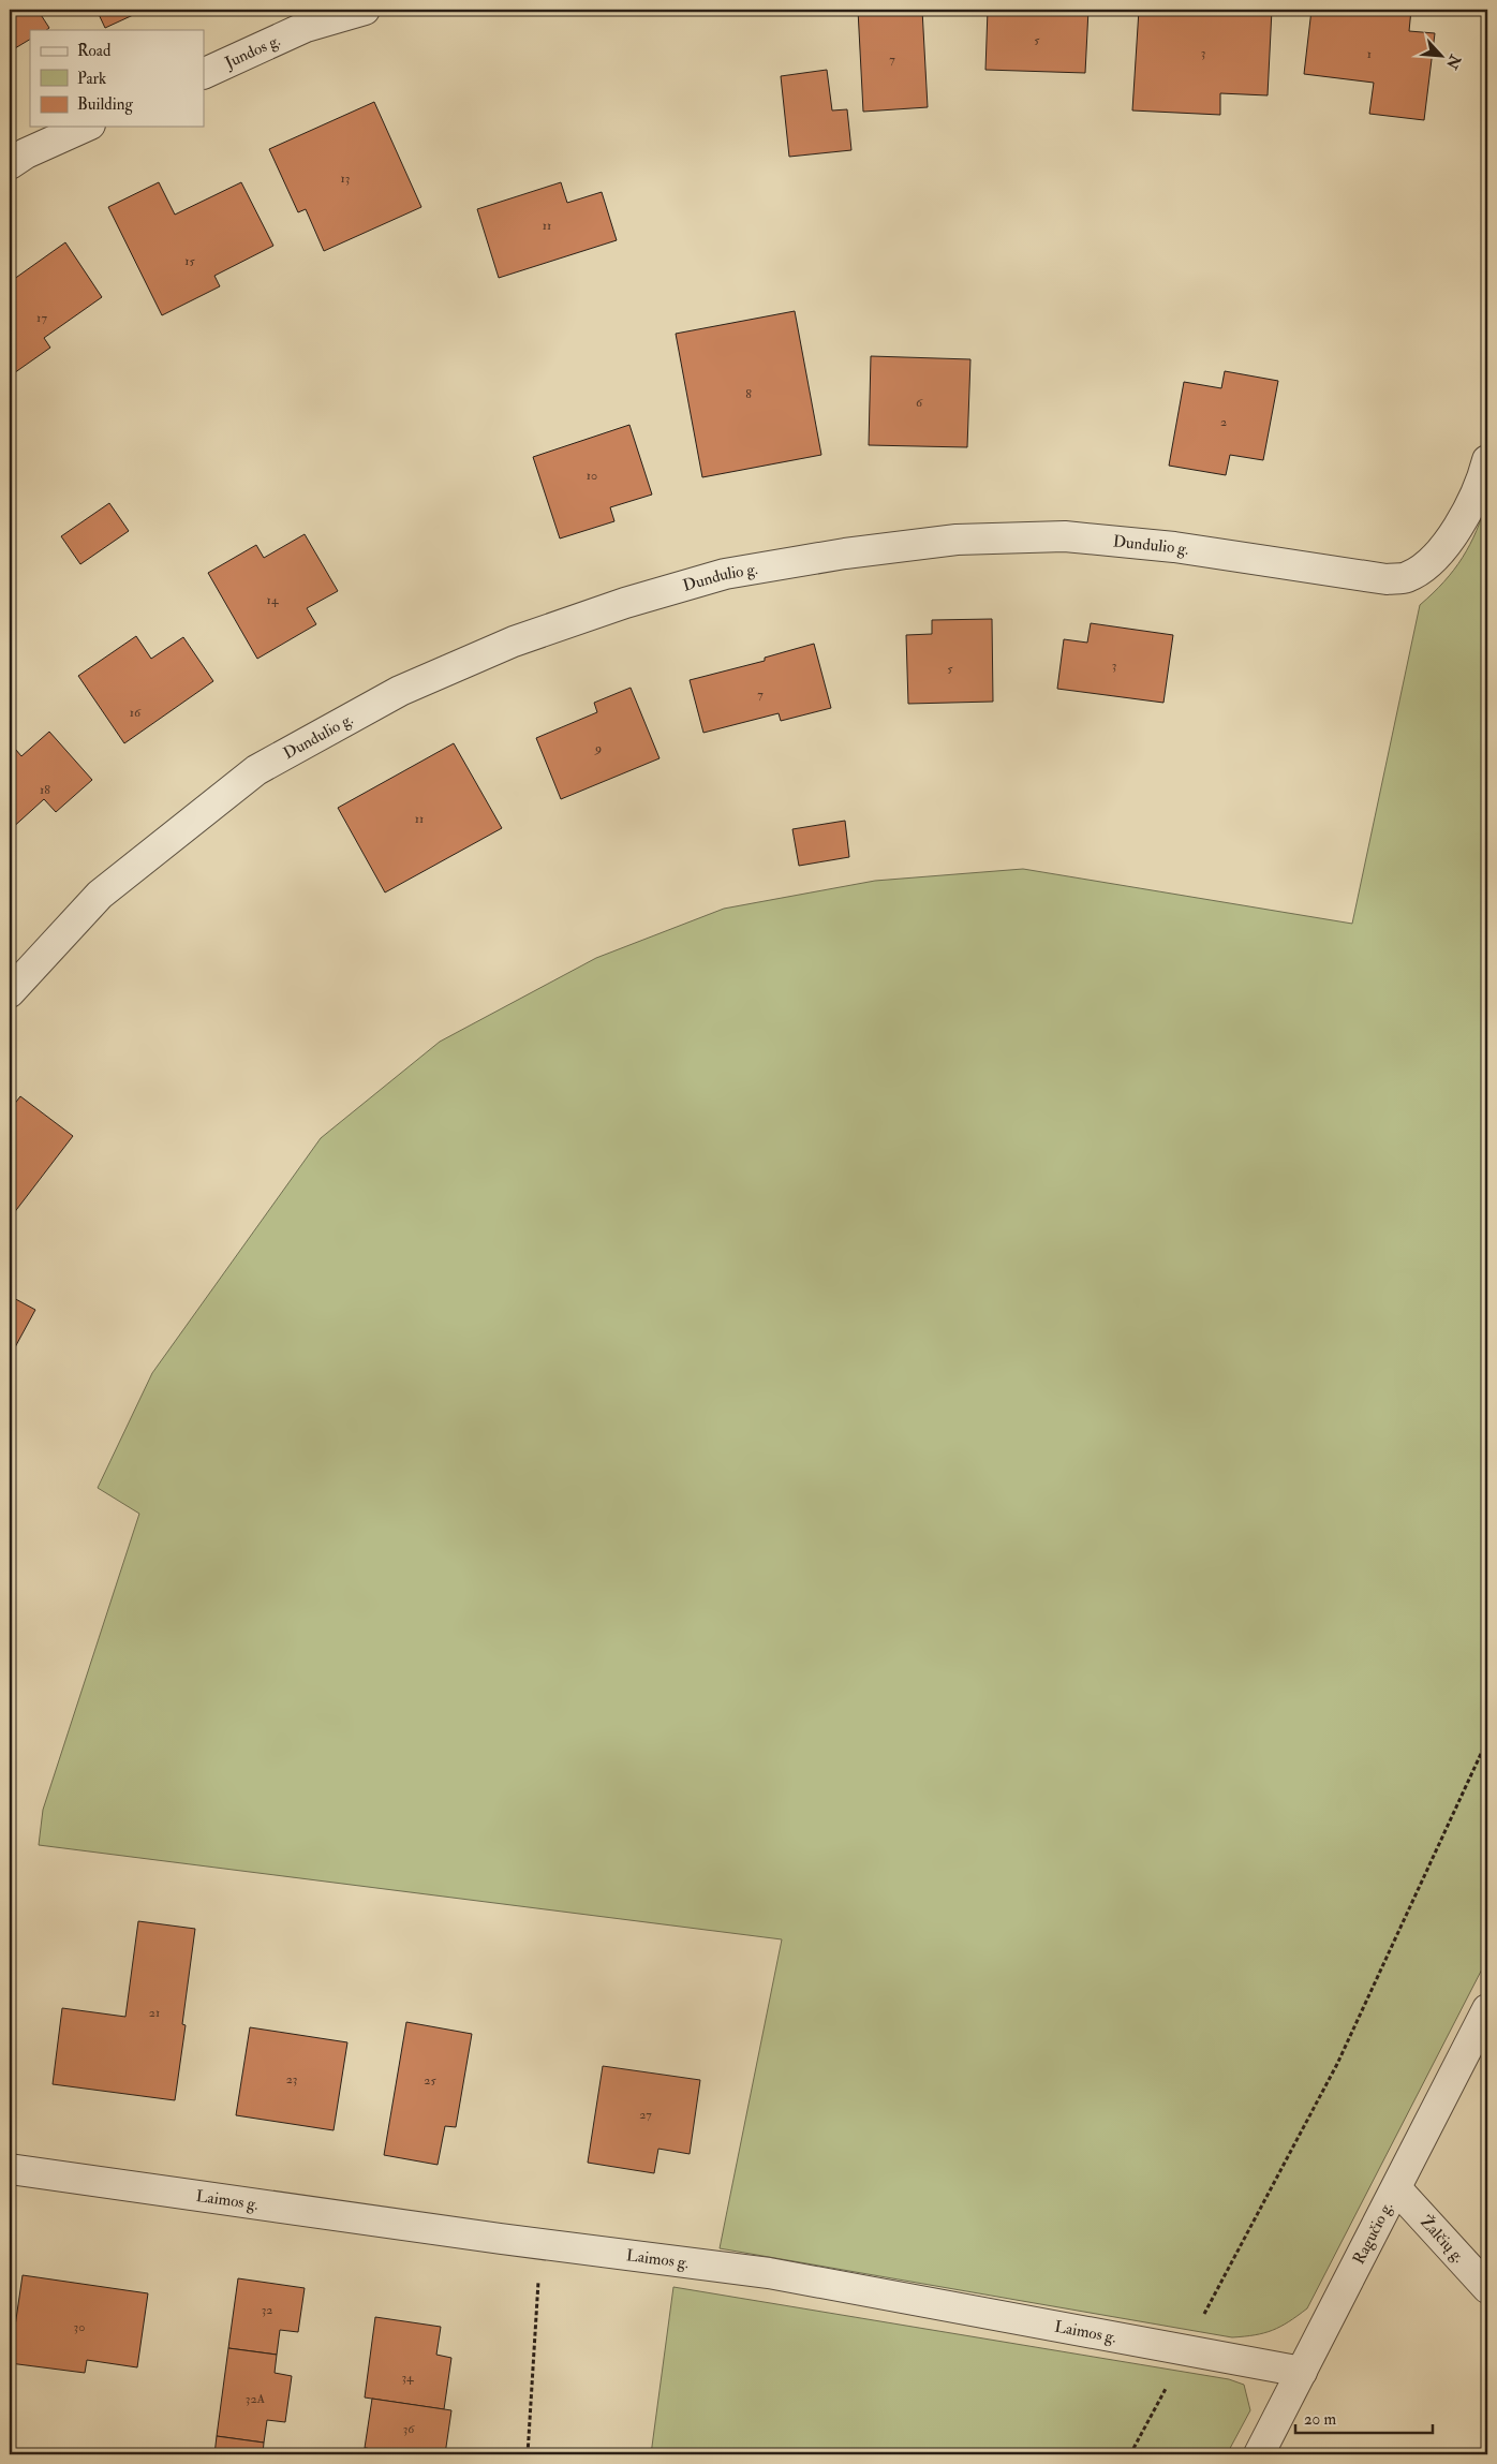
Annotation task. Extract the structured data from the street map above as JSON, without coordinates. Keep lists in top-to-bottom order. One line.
{"streets":{"street":["Jundos g.","Dundulio g.","Laimos g.","Ragučio g.","Žalčių g."]},"crossings":[["Laimos g.","Ragučio g."],["Ragučio g.","Žalčių g."]],"house_numbers":["5","3","1","7","13","11","15","17","8","6","2","10","14","3","5","7","16","9","18","11","21","23","25","27","32","30","34","32A","36"],"legend":["Road","Park","Building"],"scale_bar":"20 m","north":"bottom right"}
